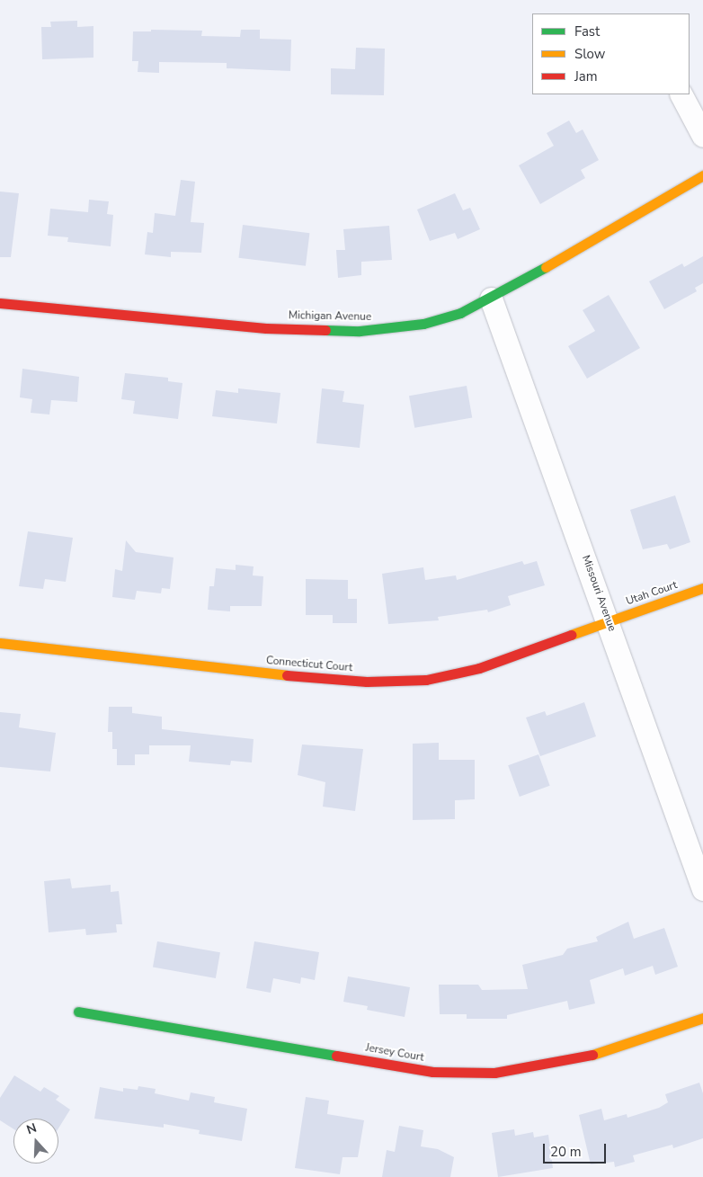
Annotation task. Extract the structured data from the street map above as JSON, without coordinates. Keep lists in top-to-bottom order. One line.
{"streets":{"street":["Michigan Avenue","Missouri Avenue","Utah Court","Connecticut Court","Jersey Court"]},"crossings":[["Michigan Avenue","Missouri Avenue"],["Missouri Avenue","Utah Court"],["Missouri Avenue","Connecticut Court"],["Utah Court","Connecticut Court"]],"legend":["Fast","Slow","Jam"],"scale_bar":"20 m","north":"top"}
